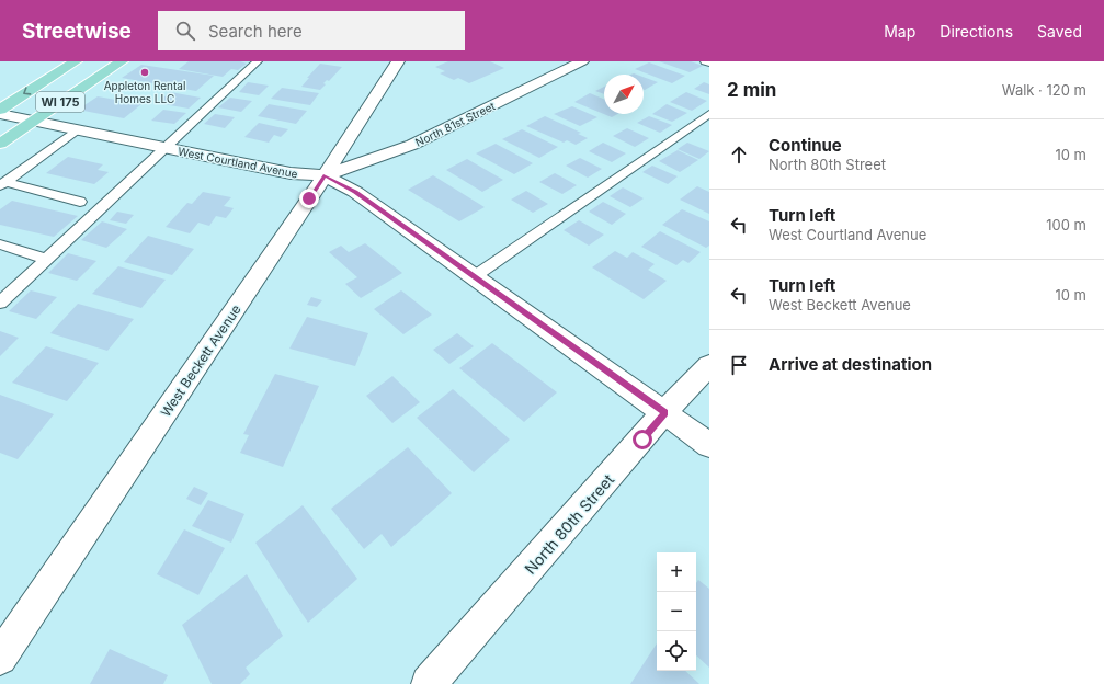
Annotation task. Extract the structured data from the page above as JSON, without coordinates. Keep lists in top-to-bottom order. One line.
{"streets":{"main road":["WI 175"],"street":["North 81st Street","West Courtland Avenue","West Beckett Avenue","North 80th Street"]},"crossings":[["WI 175","West Courtland Avenue"],["North 81st Street","West Courtland Avenue"],["North 81st Street","West Beckett Avenue"],["West Courtland Avenue","West Beckett Avenue"],["West Courtland Avenue","North 80th Street"]],"places":["Appleton Rental Homes LLC"],"north":"top right","page":{"header":"Streetwise","search":"Search here","nav":["Map","Directions","Saved"],"heading":["2 min","Walk · 120 m"],"list":[["Continue","North 80th Street","10 m"],["Turn left","West Courtland Avenue","100 m"],["Turn left","West Beckett Avenue","10 m"],"Arrive at destination"],"map_buttons":["+","−"]}}
